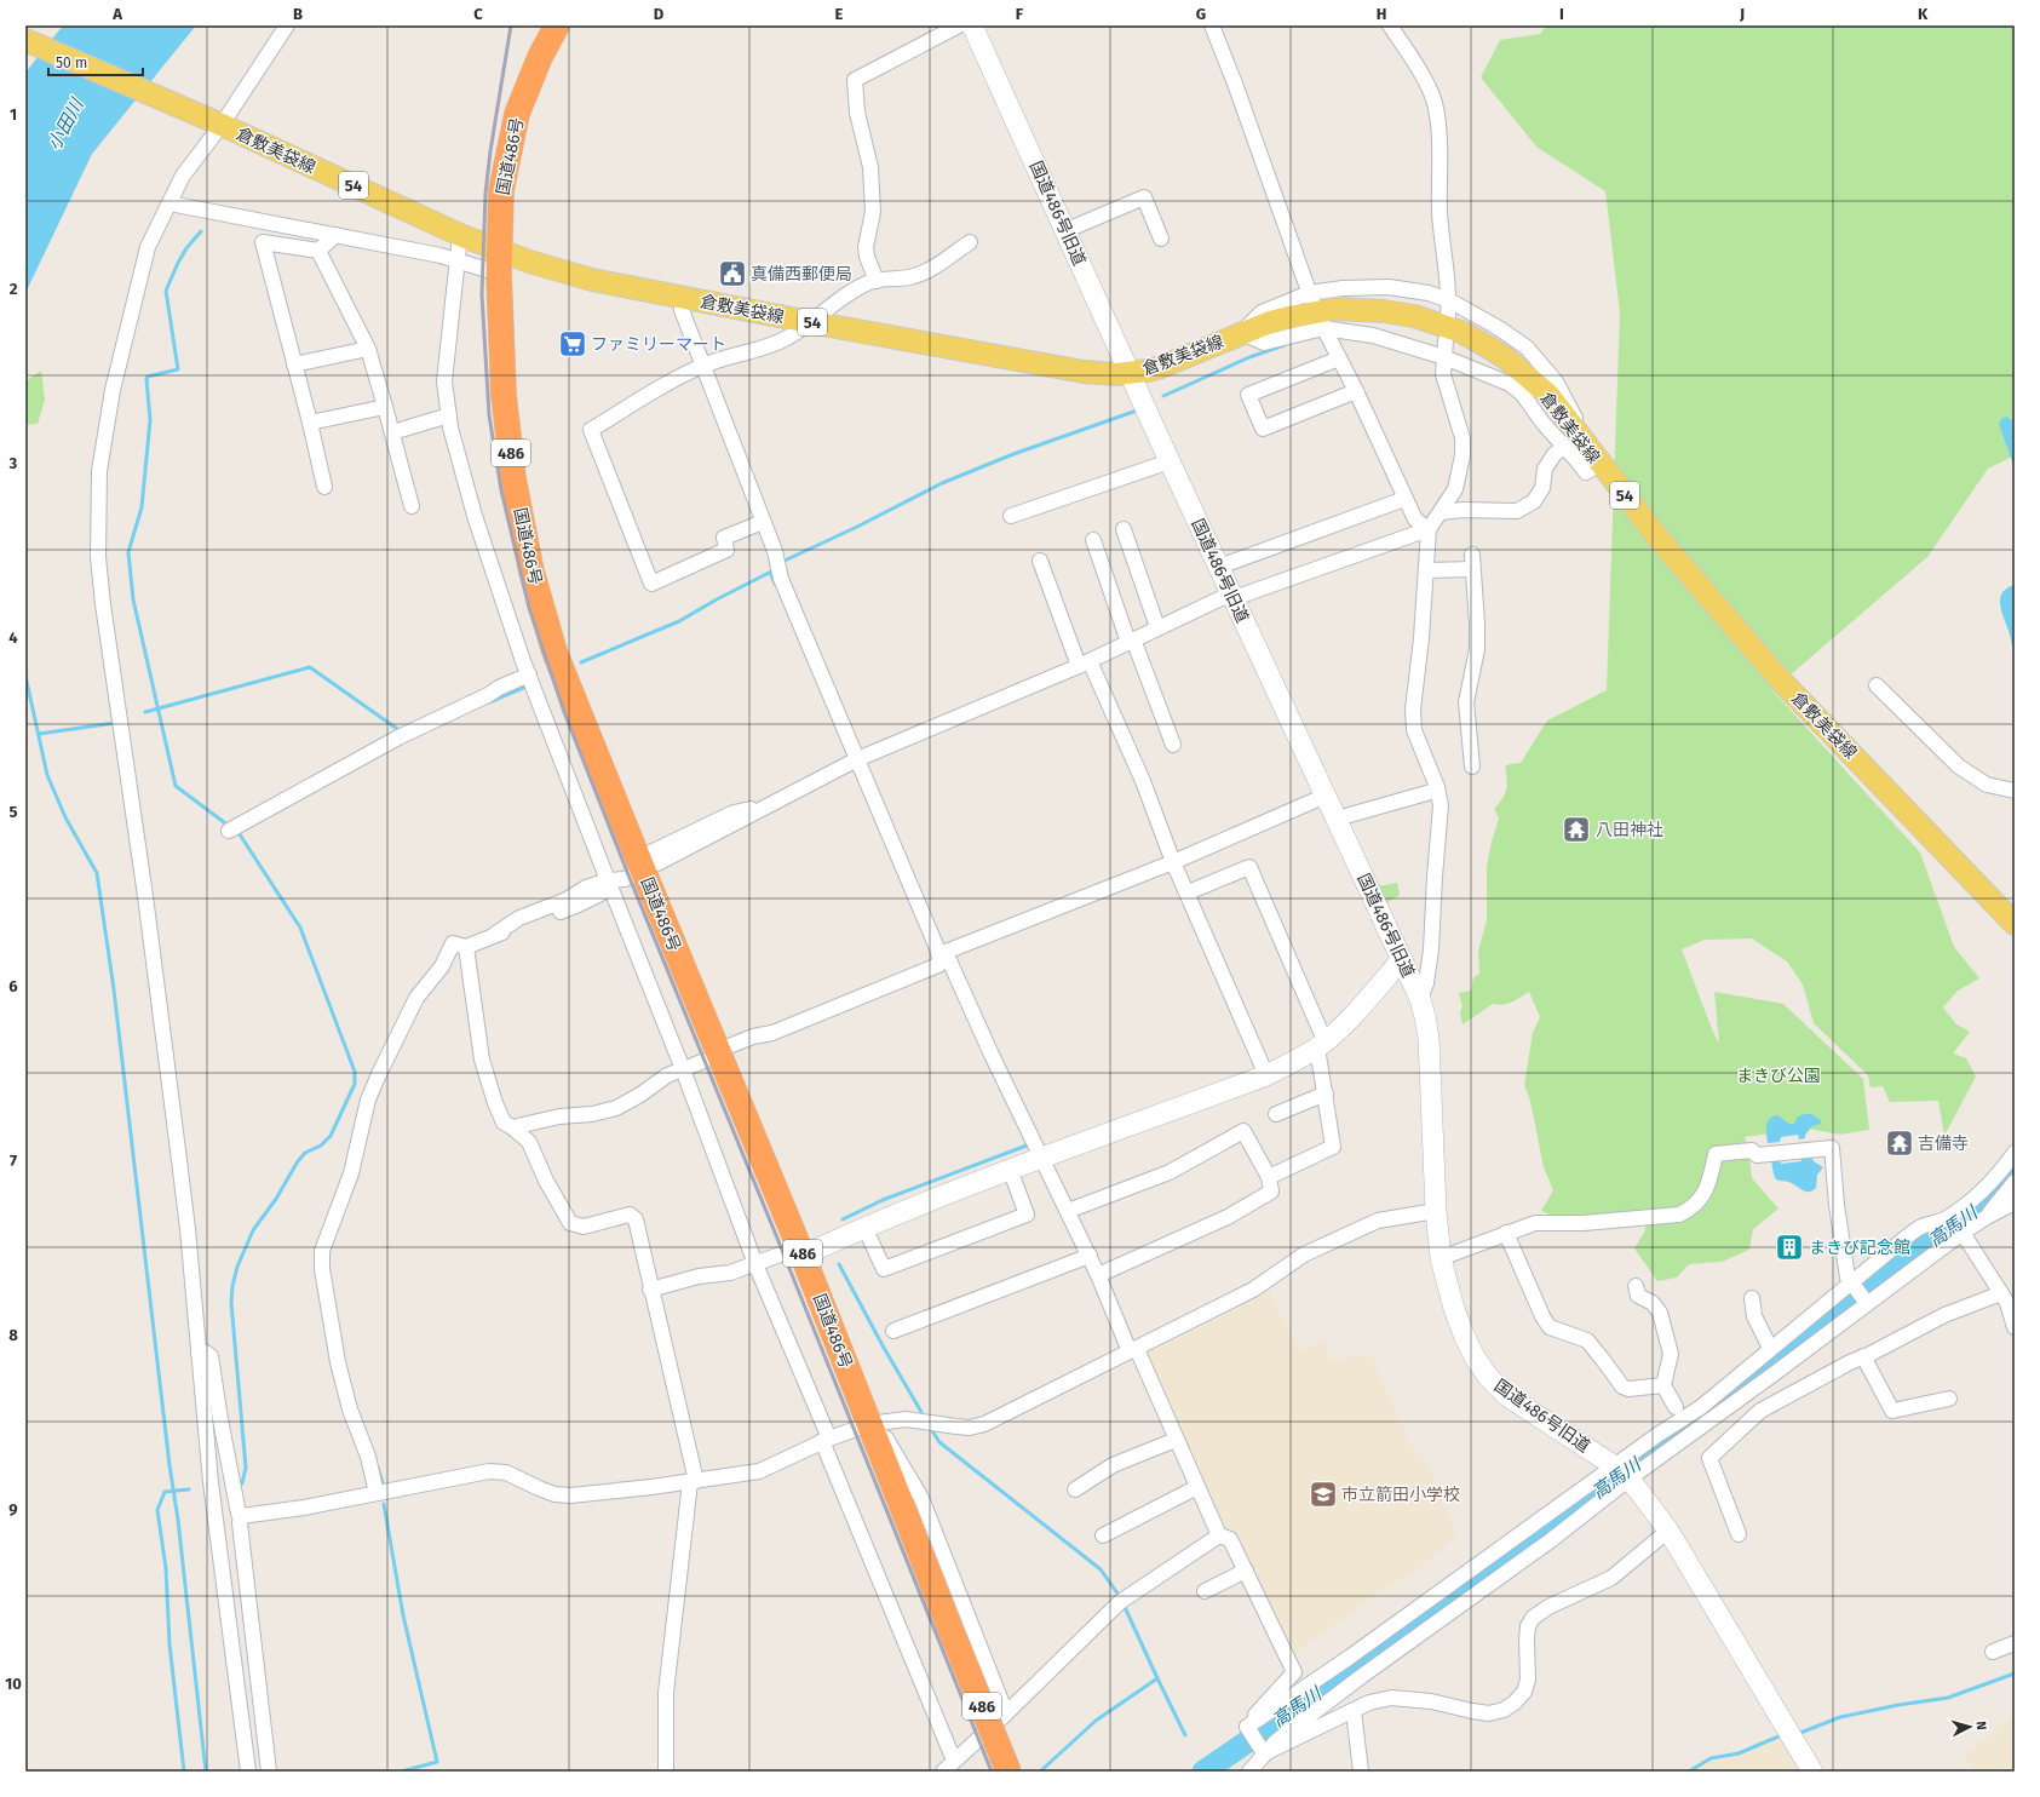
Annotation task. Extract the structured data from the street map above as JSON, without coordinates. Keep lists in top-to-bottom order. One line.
{"streets":{"highway":["国道486号","486"],"main road":["倉敷美袋線","54"],"street":["国道486号旧道"]},"crossings":[["倉敷美袋線","国道486号"],["倉敷美袋線","国道486号旧道"]],"water":["小田川","高馬川"],"parks":["まきび公園"],"places":{"public building":["真備西郵便局"],"supermarket":["ファミリーマート"],"temple":["八田神社","吉備寺"],"building":["まきび記念館"],"school or university":["市立箭田小学校"]},"scale_bar":"50 m","north":"right","grid":{"columns":["A","B","C","D","E","F","G","H","I","J","K"],"rows":["1","2","3","4","5","6","7","8","9","10"]}}
